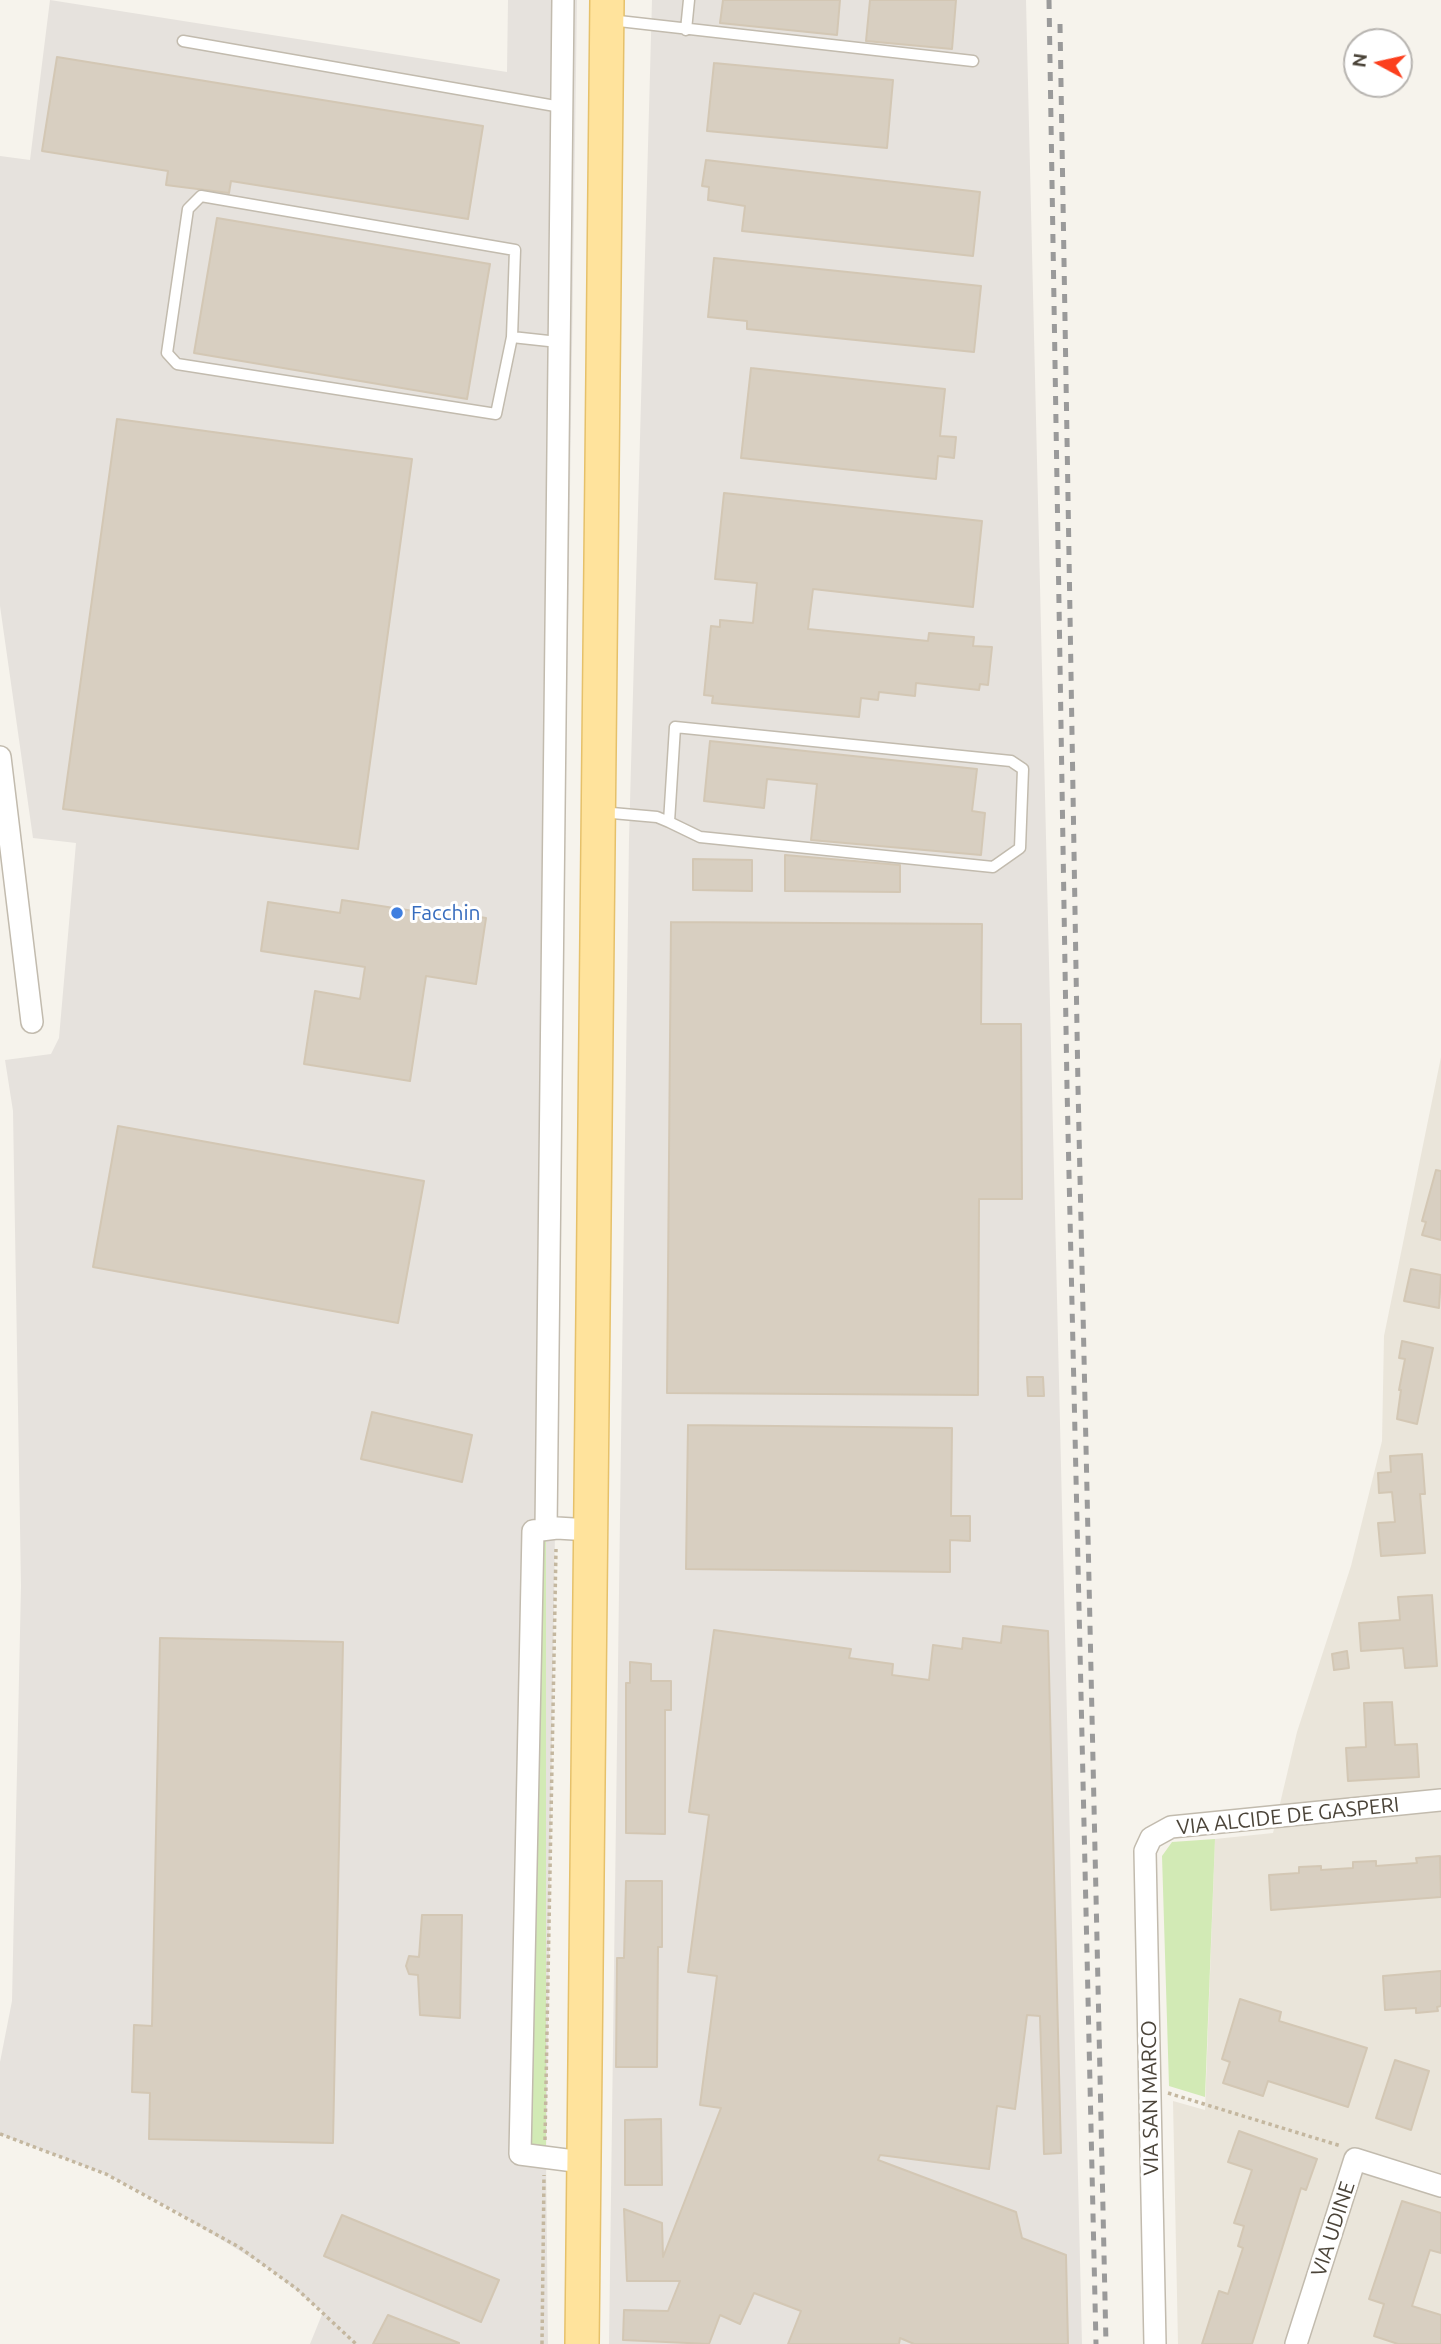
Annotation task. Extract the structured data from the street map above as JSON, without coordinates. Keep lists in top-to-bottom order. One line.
{"streets":{"street":["VIA ALCIDE DE GASPERI","VIA SAN MARCO","VIA UDINE"]},"crossings":[["VIA ALCIDE DE GASPERI","VIA SAN MARCO"]],"places":["Facchin"],"north":"left"}
